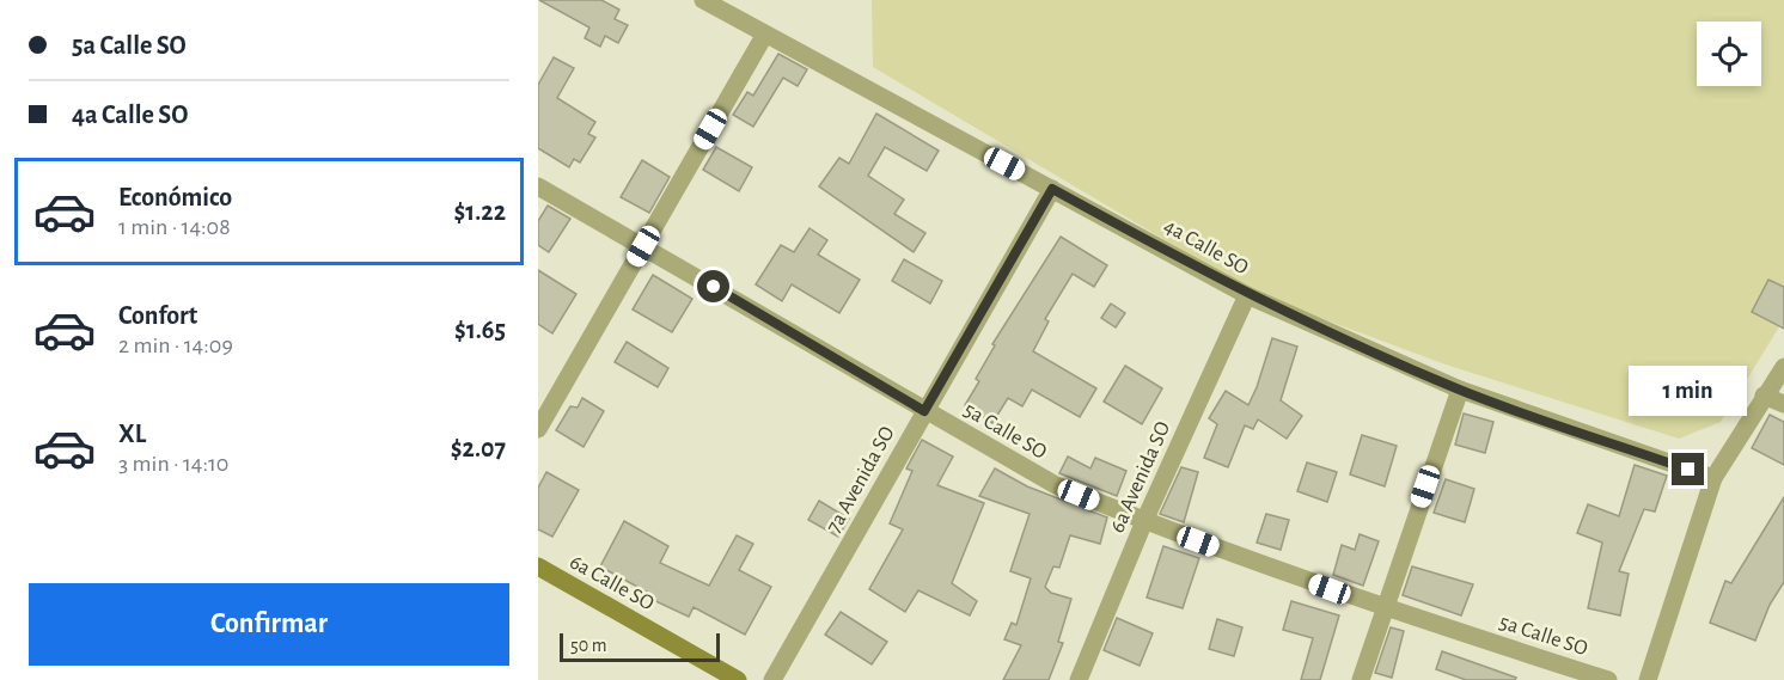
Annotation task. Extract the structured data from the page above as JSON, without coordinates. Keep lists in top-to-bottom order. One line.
{"streets":{"street":["4a Calle SO","5a Calle SO","6a Avenida SO","7a Avenida SO","6a Calle SO"]},"crossings":[["4a Calle SO","6a Avenida SO"],["4a Calle SO","7a Avenida SO"],["5a Calle SO","6a Avenida SO"],["5a Calle SO","7a Avenida SO"]],"scale_bar":"50 m","page":{"banner":["5a Calle SO","4a Calle SO"],"list":[{"name":"Económico","note":"1 min · 14:08","value":"$1.22"},{"name":"Confort","note":"2 min · 14:09","value":"$1.65"},{"name":"XL","note":"3 min · 14:10","value":"$2.07"}],"bubble":"1 min","buttons":"Confirmar","scale":"50 m"}}
